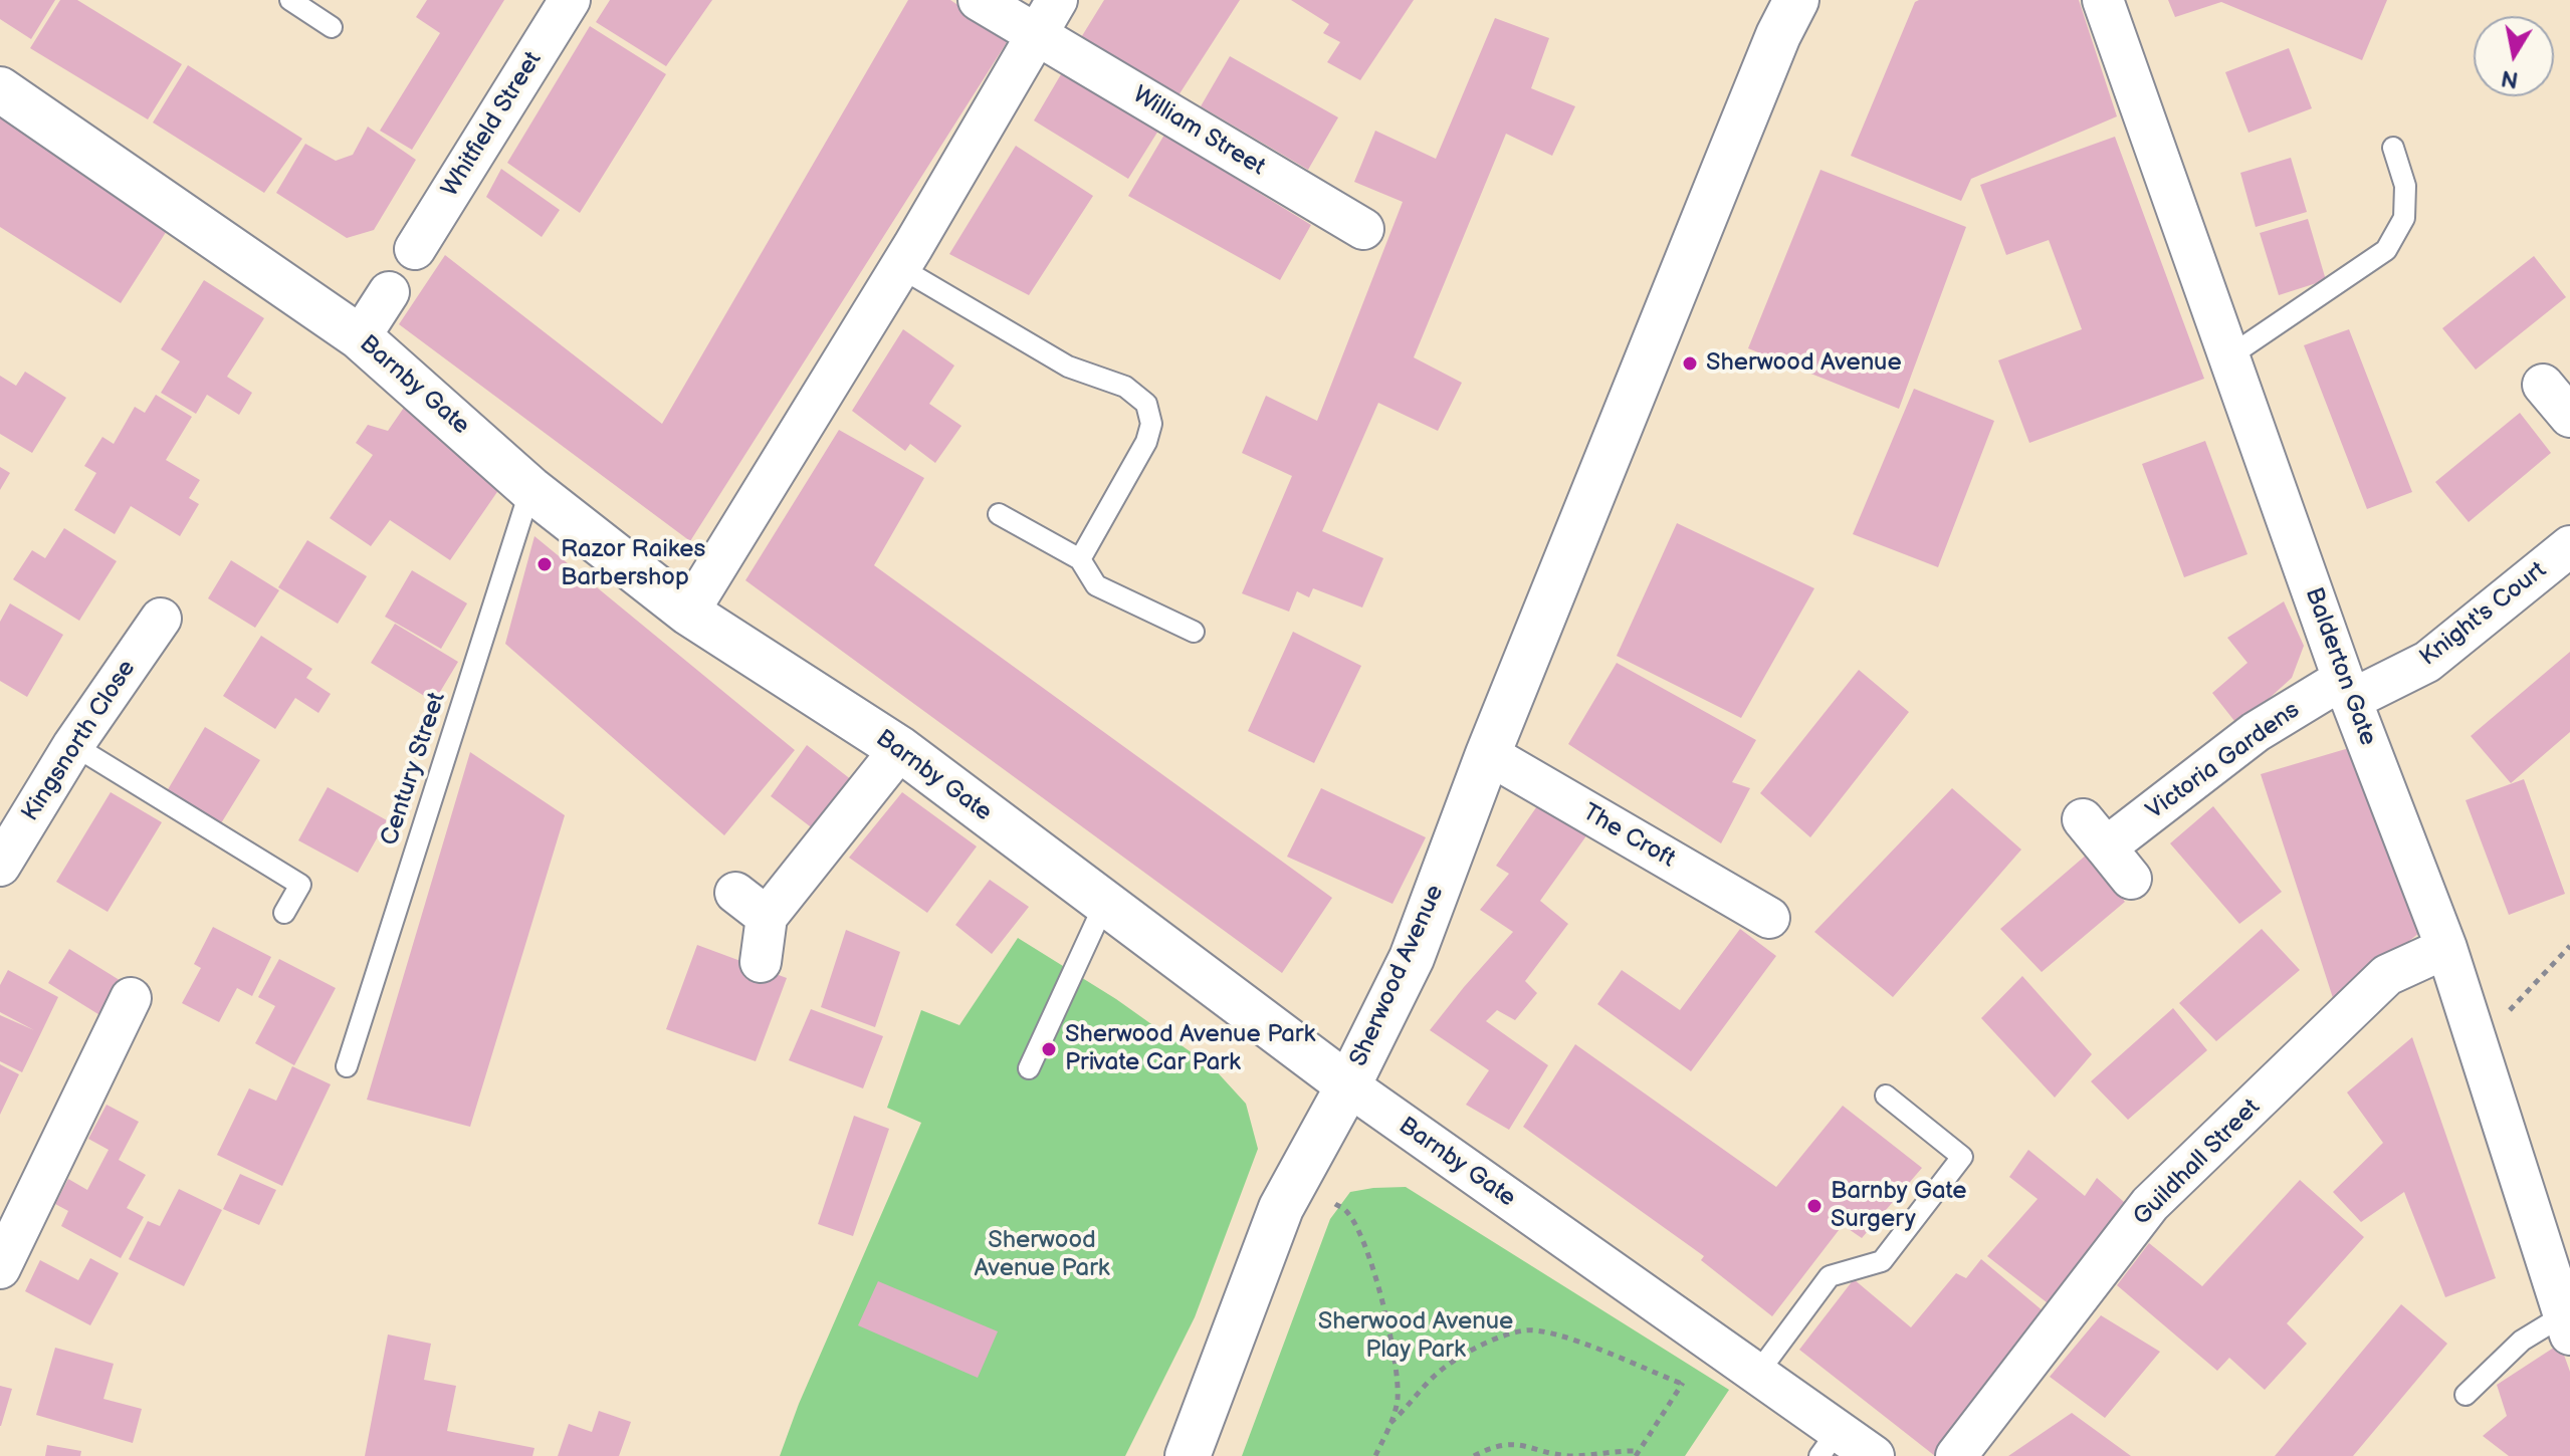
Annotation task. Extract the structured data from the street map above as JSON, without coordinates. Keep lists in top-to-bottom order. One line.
{"streets":{"street":["Whitfield Street","William Street","Barnby Gate","Knight's Court","Balderton Gate","Kingsnorth Close","Victoria Gardens","The Croft","Sherwood Avenue","Guildhall Street"],"lane":["Century Street"]},"crossings":[["Barnby Gate","Century Street"],["Barnby Gate","Sherwood Avenue"],["Knight's Court","Balderton Gate"],["Knight's Court","Victoria Gardens"],["Balderton Gate","Victoria Gardens"],["Balderton Gate","Guildhall Street"],["The Croft","Sherwood Avenue"]],"parks":["Sherwood Avenue Park","Sherwood Avenue Play Park"],"places":["Sherwood Avenue","Razor Raikes Barbershop","Sherwood Avenue Park Private Car Park","Barnby Gate Surgery"],"north":"bottom"}
